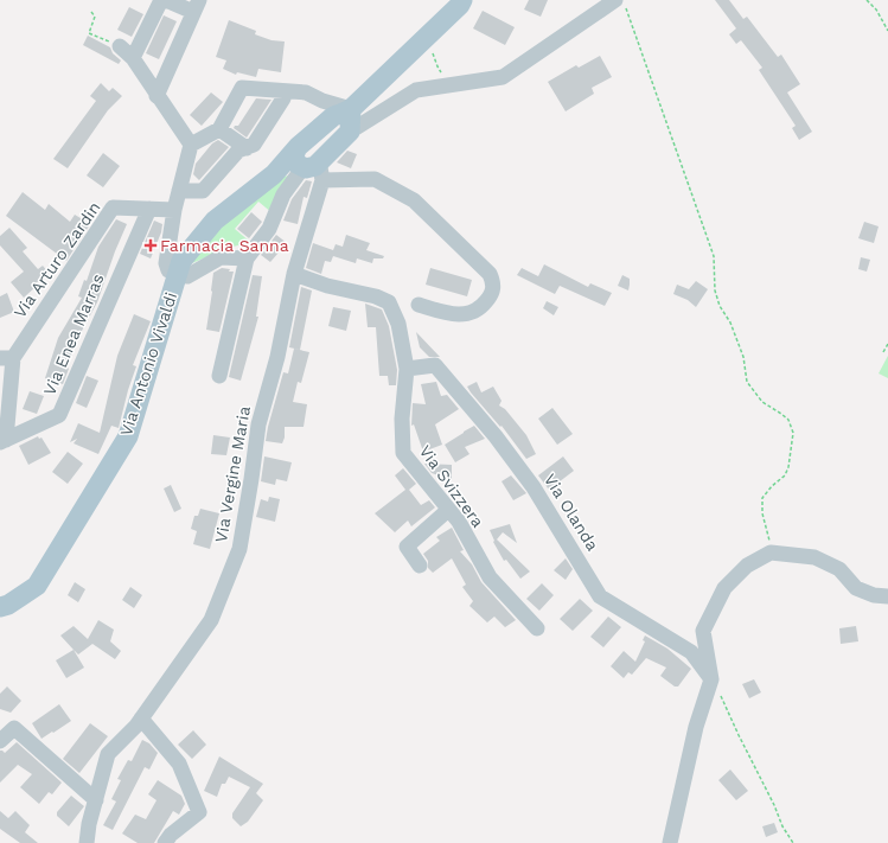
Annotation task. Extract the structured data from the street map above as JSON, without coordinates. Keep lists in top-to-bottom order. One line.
{"streets":{"main road":["Via Antonio Vivaldi"],"street":["Via Arturo Zardin","Via Enea Marras","Via Vergine Maria","Via Svizzera","Via Olanda"]},"crossings":[["Via Arturo Zardin","Via Enea Marras"],["Via Antonio Vivaldi","Via Vergine Maria"],["Via Vergine Maria","Via Svizzera"],["Via Svizzera","Via Olanda"]],"places":{"health":["Farmacia Sanna"]}}
